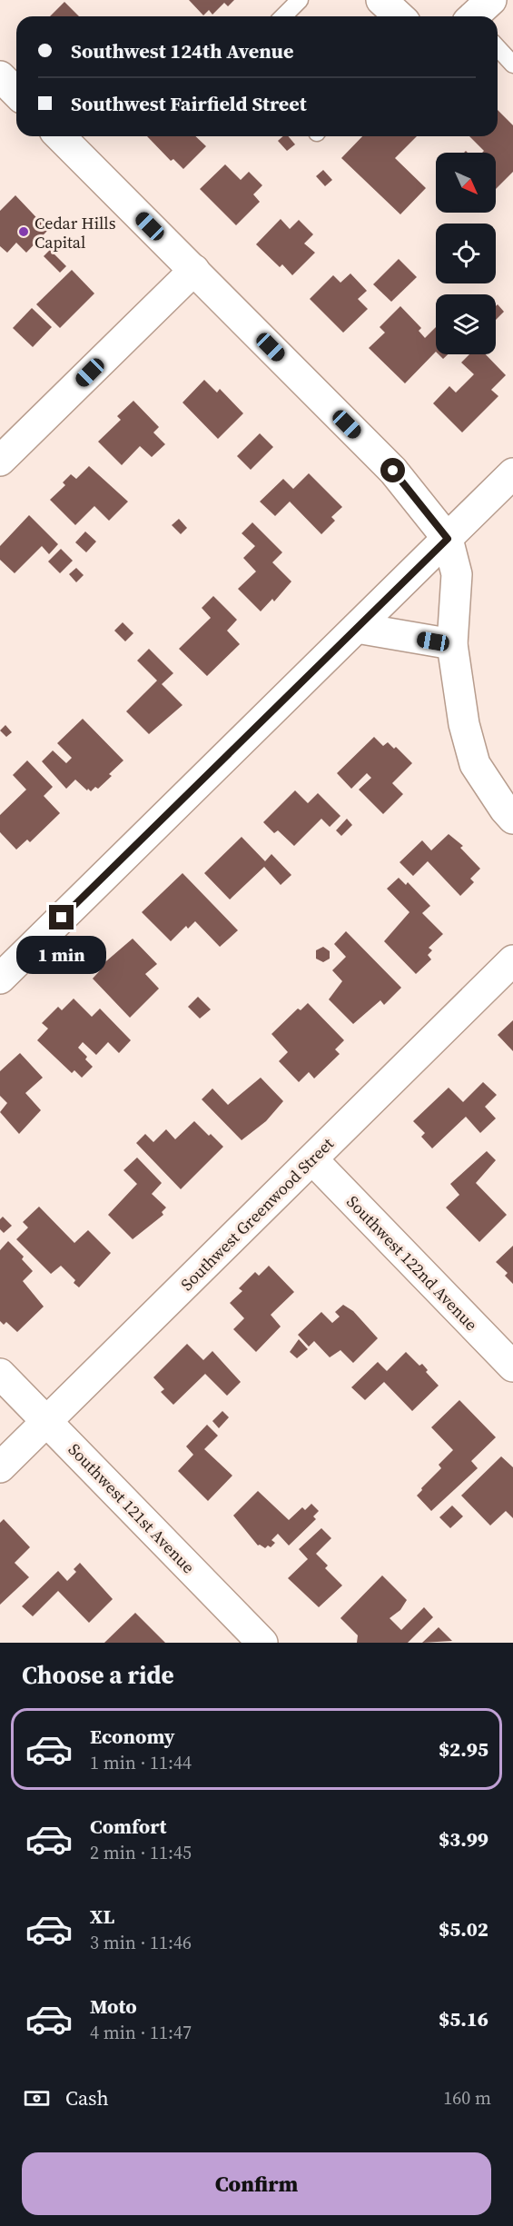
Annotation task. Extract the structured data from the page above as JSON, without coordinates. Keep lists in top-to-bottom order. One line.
{"streets":{"street":["Southwest Greenwood Street","Southwest 122nd Avenue","Southwest 121st Avenue"]},"crossings":[["Southwest Greenwood Street","Southwest 122nd Avenue"],["Southwest Greenwood Street","Southwest 121st Avenue"]],"places":["Cedar Hills Capital"],"north":"bottom right","page":{"banner":["Southwest 124th Avenue","Southwest Fairfield Street"],"bubble":"1 min","heading":"Choose a ride","list":[{"name":"Economy","note":"1 min · 11:44","value":"$2.95"},{"name":"Comfort","note":"2 min · 11:45","value":"$3.99"},{"name":"XL","note":"3 min · 11:46","value":"$5.02"},{"name":"Moto","note":"4 min · 11:47","value":"$5.16"}],"pay":["Cash","160 m"],"buttons":"Confirm"}}
